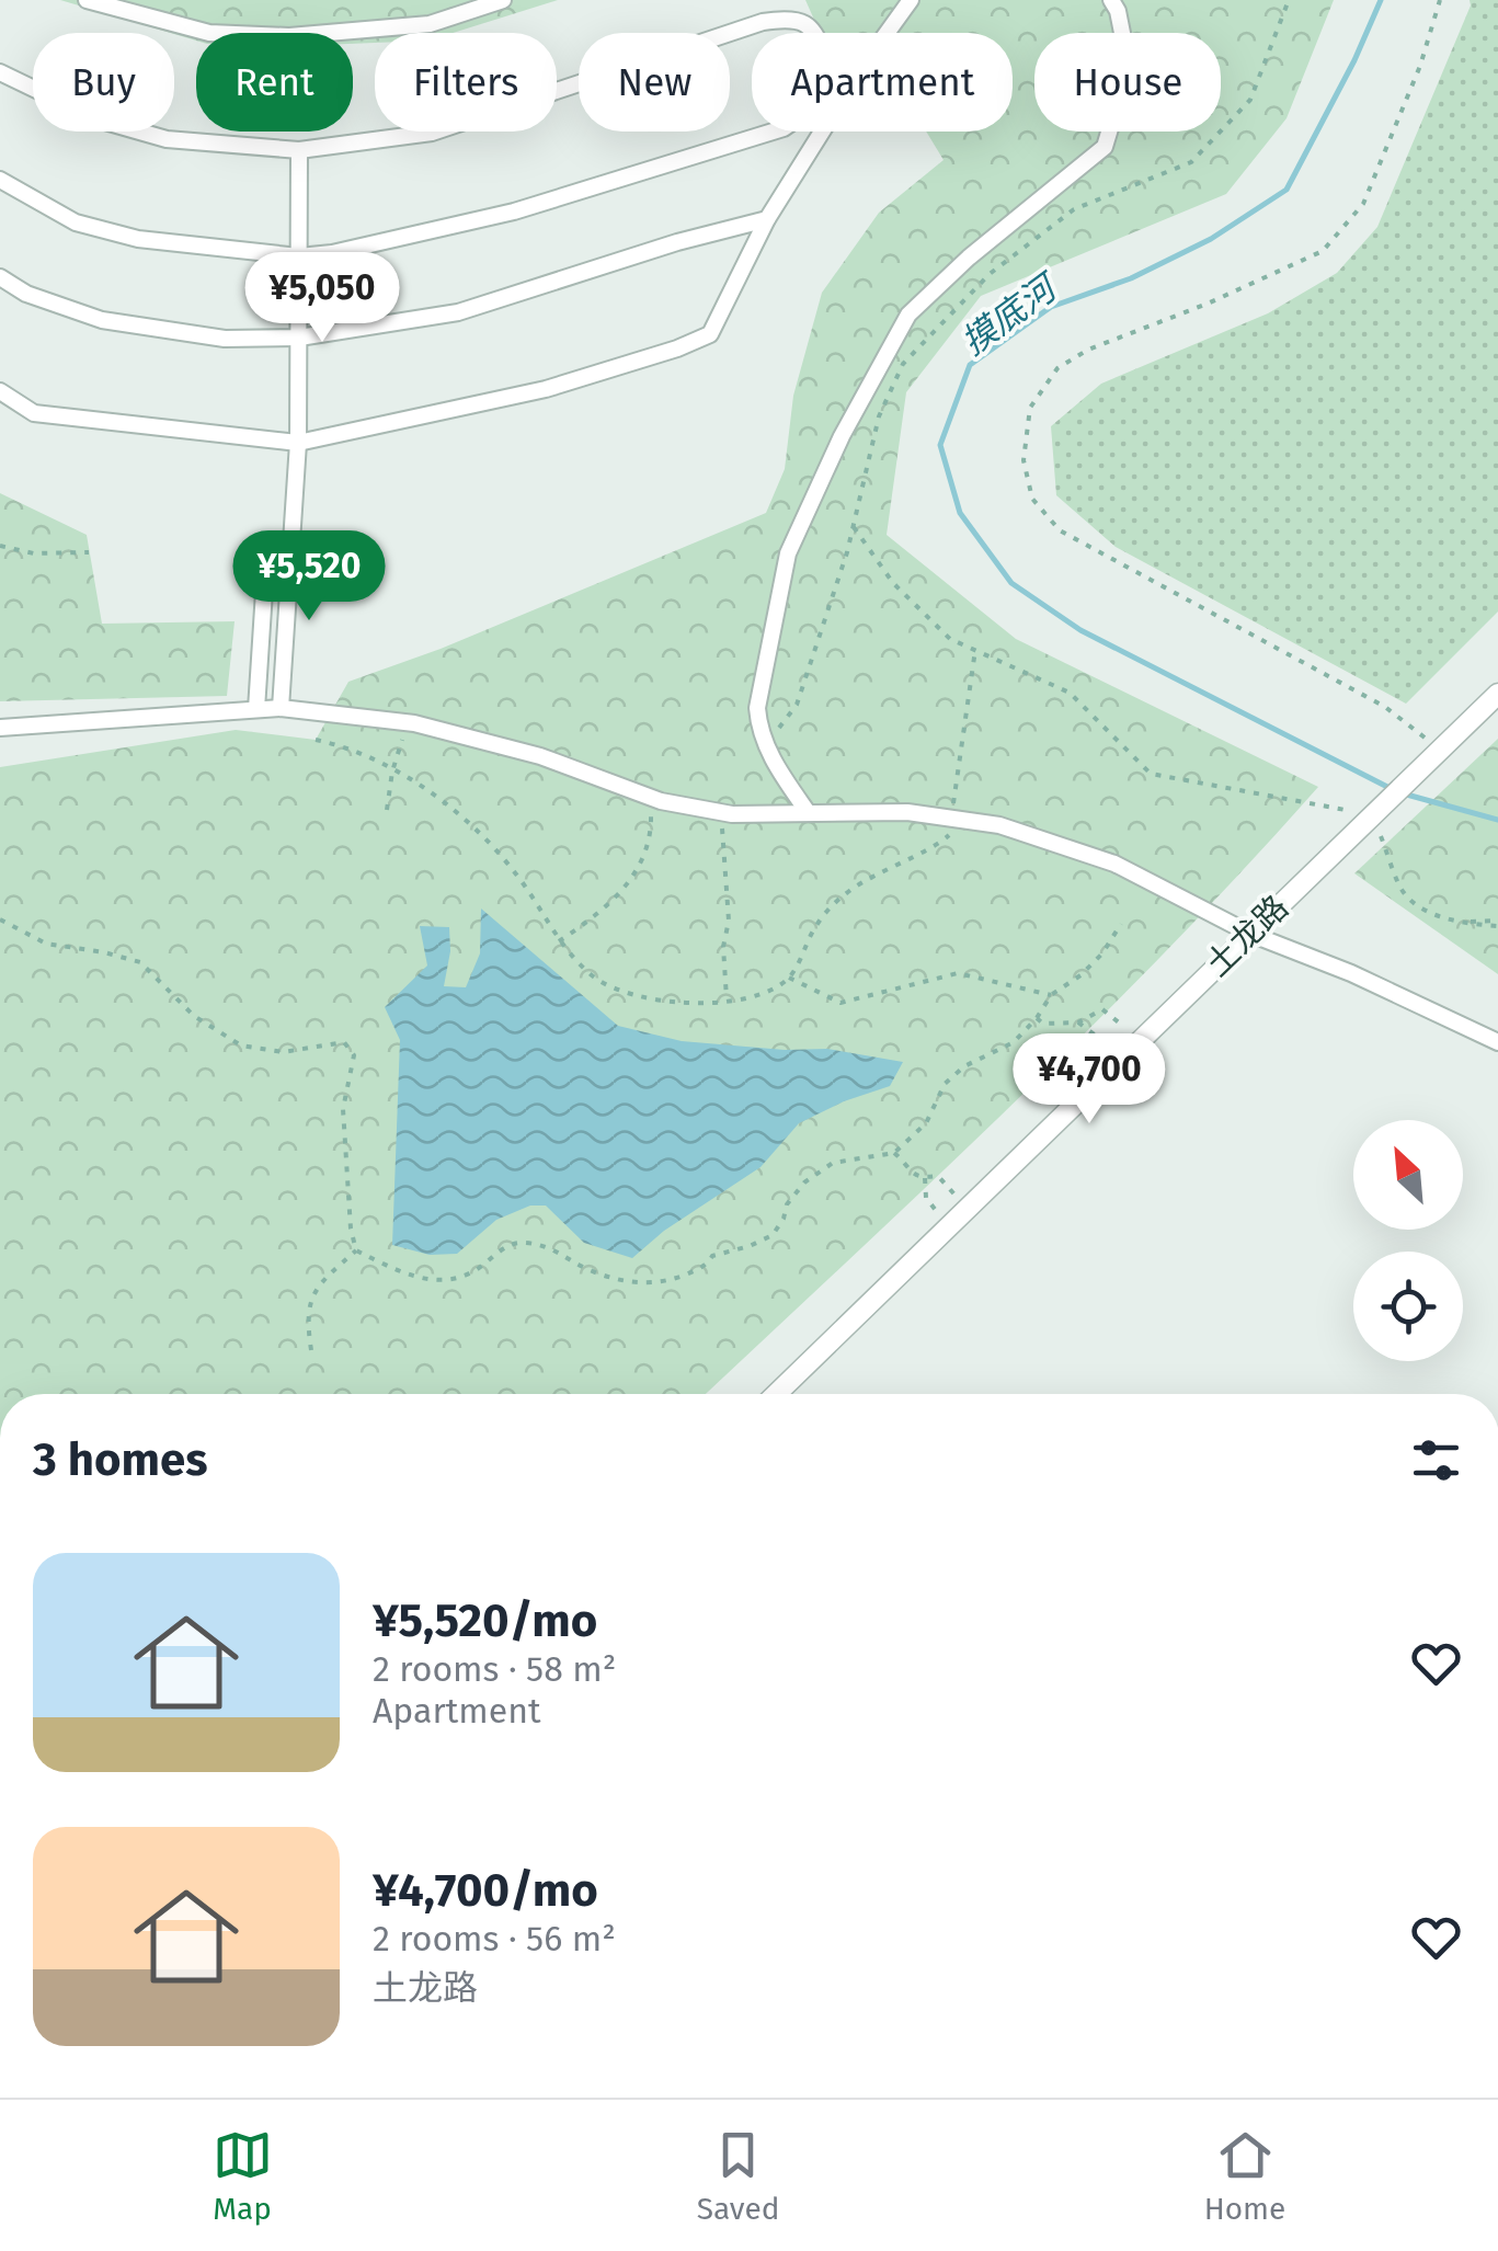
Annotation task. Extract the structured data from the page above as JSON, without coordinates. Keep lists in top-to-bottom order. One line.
{"streets":{"street":["土龙路"]},"water":["摸底河"],"north":"top left","page":{"chip":["Buy","Rent","Filters","New","Apartment","House"],"price":["¥5,050","¥5,520","¥4,700"],"heading":"3 homes","list":[{"name":"¥5,520/mo","note":"2 rooms · 58 m² · Apartment"},{"name":"¥4,700/mo","note":"2 rooms · 56 m² · 土龙路"}],"tabs":["Map","Saved","Home"]}}
